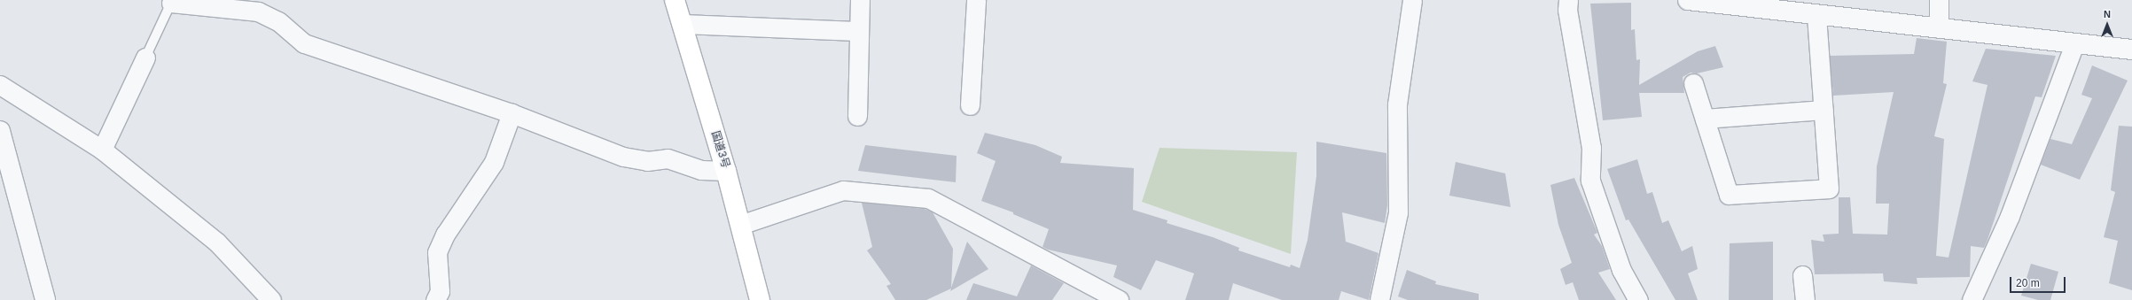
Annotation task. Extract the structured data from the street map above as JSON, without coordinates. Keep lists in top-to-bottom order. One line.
{"streets":{"highway":["国道3号"]},"scale_bar":"20 m","north":"top"}
